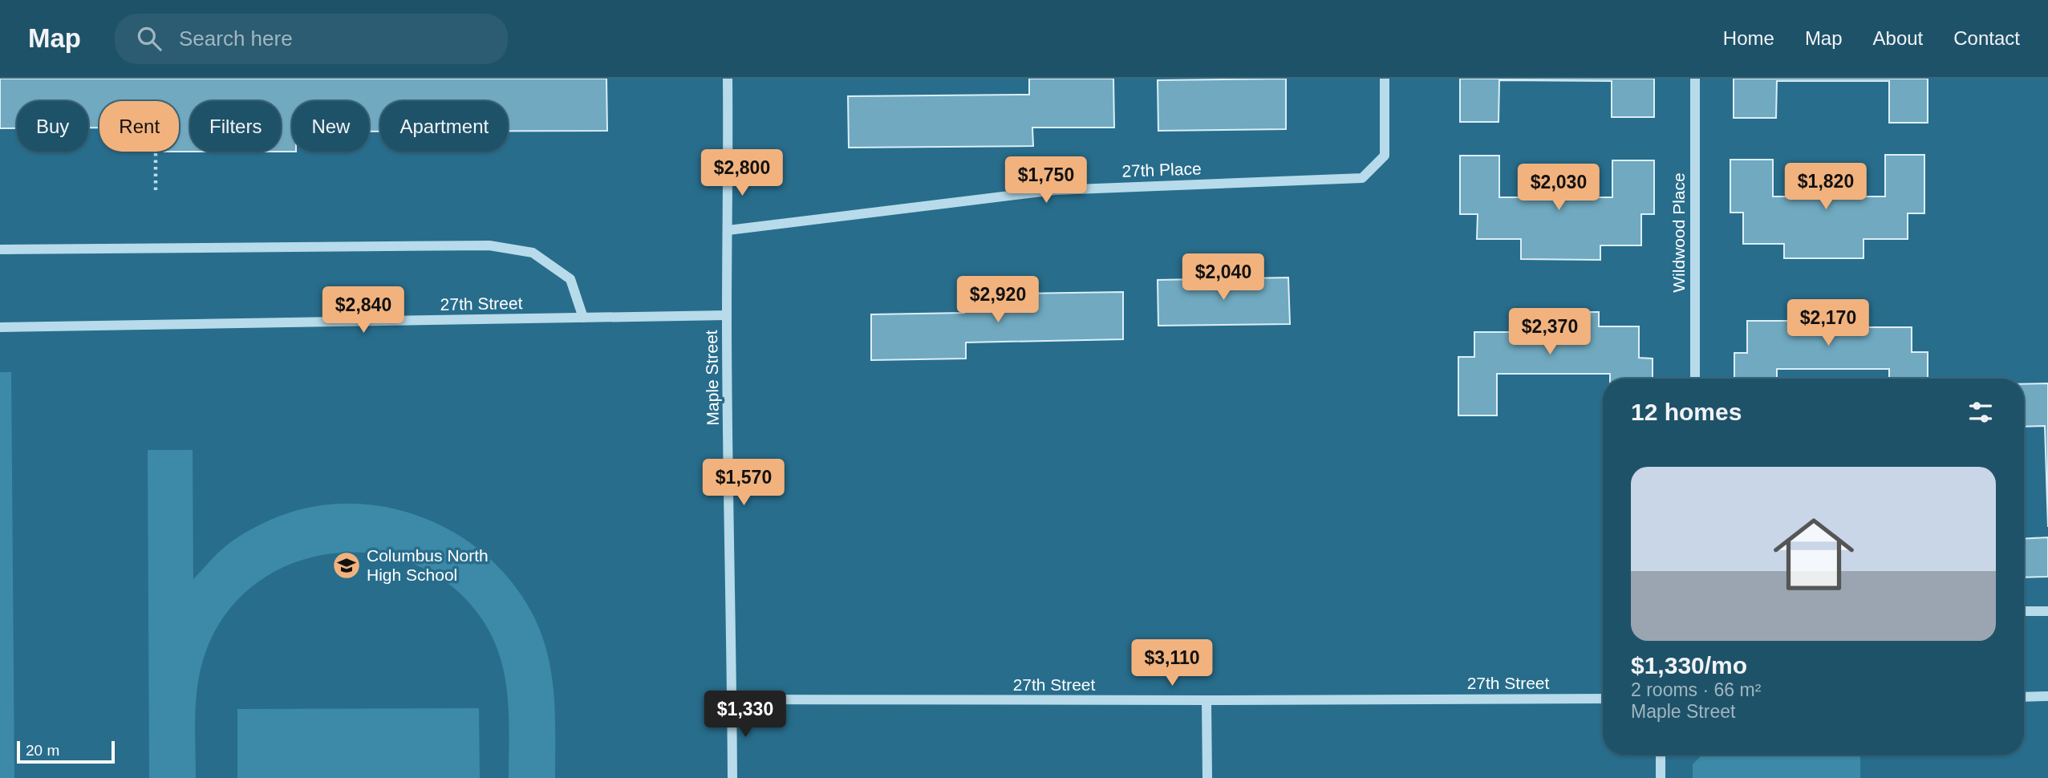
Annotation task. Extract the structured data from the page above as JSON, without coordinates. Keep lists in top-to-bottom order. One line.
{"streets":{"street":["27th Place","Wildwood Place","27th Street","Maple Street"]},"crossings":[["27th Place","Maple Street"],["27th Street","Maple Street"]],"places":{"school or university":["Columbus North High School"]},"scale_bar":"20 m","page":{"header":"Map","search":"Search here","nav":["Home","Map","About","Contact"],"chip":["Buy","Rent","Filters","New","Apartment"],"price":["$2,800","$1,750","$1,820","$2,030","$2,040","$2,920","$2,840","$2,170","$2,370","$1,570","$3,110","$1,330"],"heading":"12 homes","list":[{"name":"$1,330/mo","note":"2 rooms · 66 m² · Maple Street"}],"scale":"20 m"}}
